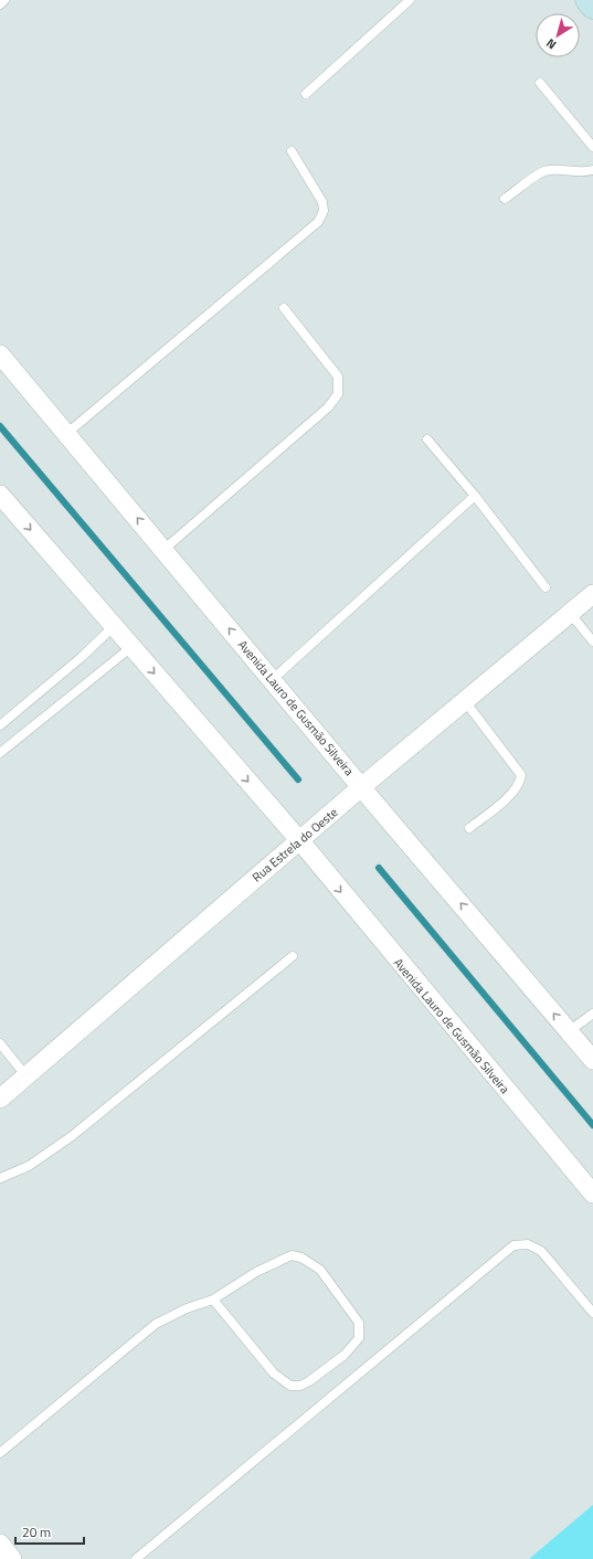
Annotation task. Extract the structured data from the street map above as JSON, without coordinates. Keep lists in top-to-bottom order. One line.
{"streets":{"street":["Avenida Lauro de Gusmão Silveira","Rua Estrela do Oeste"]},"crossings":[["Avenida Lauro de Gusmão Silveira","Rua Estrela do Oeste"]],"scale_bar":"20 m","north":"bottom left"}
